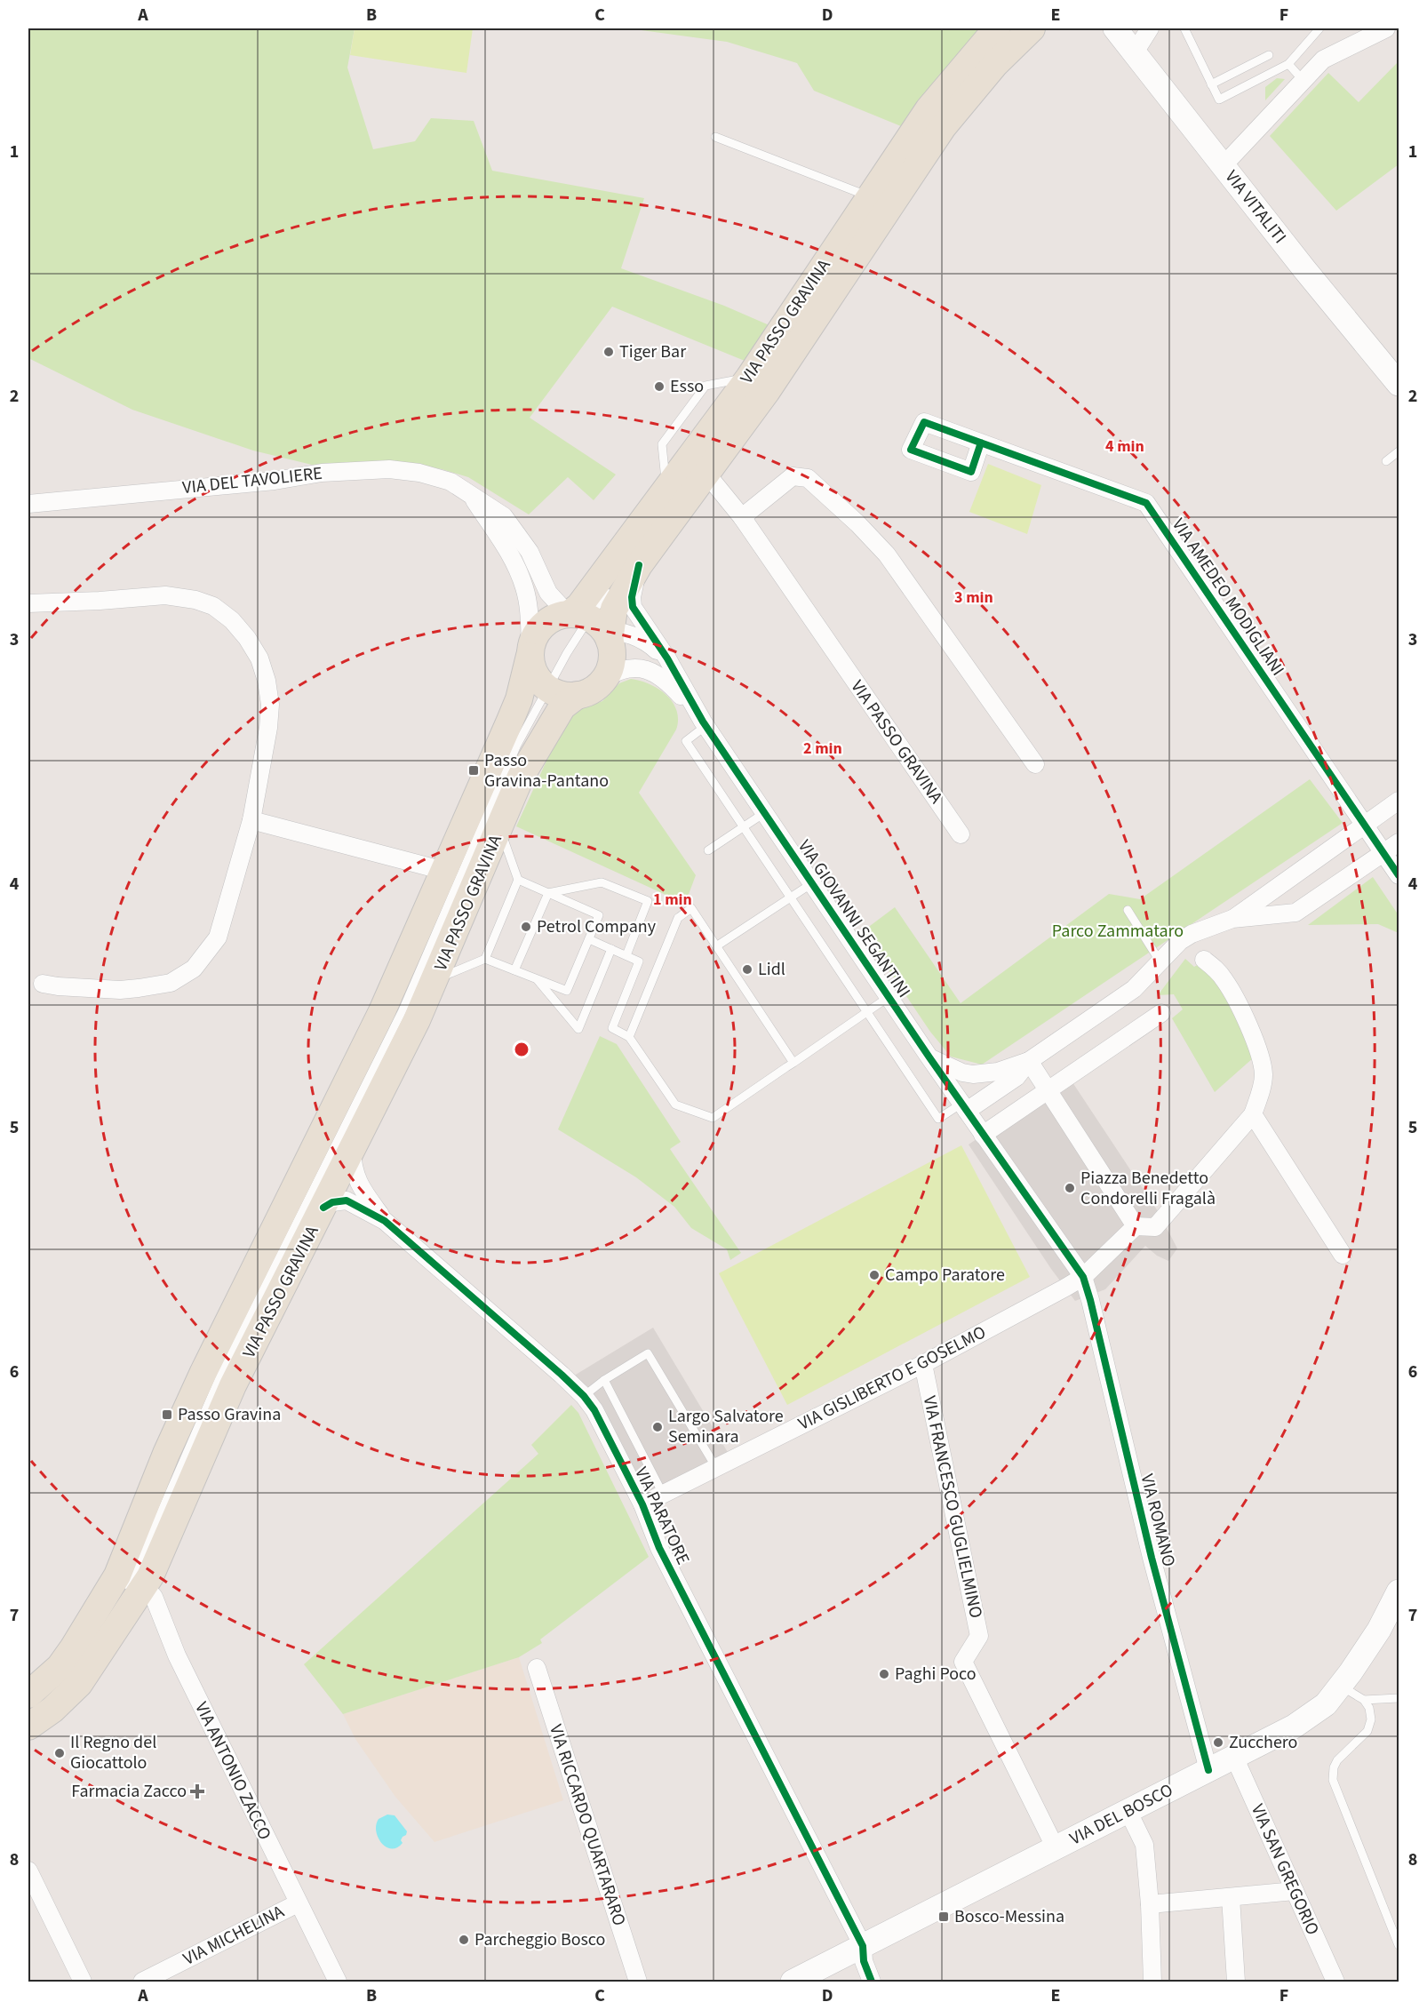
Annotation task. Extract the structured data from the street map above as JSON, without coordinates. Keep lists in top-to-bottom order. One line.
{"streets":{"main road":["VIA VITALITI","VIA PASSO GRAVINA","VIA DEL BOSCO"],"street":["VIA DEL TAVOLIERE","VIA AMEDEO MODIGLIANI","VIA GIOVANNI SEGANTINI","VIA GISLIBERTO E GOSELMO","VIA FRANCESCO GUGLIELMINO","VIA PARATORE","VIA ROMANO","VIA ANTONIO ZACCO","VIA RICCARDO QUARTARARO","VIA SAN GREGORIO","VIA MICHELINA"]},"crossings":[["VIA PASSO GRAVINA","VIA GIOVANNI SEGANTINI"],["VIA PASSO GRAVINA","VIA PARATORE"],["VIA PASSO GRAVINA","VIA ANTONIO ZACCO"],["VIA GIOVANNI SEGANTINI","VIA GISLIBERTO E GOSELMO"],["VIA GIOVANNI SEGANTINI","VIA ROMANO"],["VIA GISLIBERTO E GOSELMO","VIA FRANCESCO GUGLIELMINO"],["VIA GISLIBERTO E GOSELMO","VIA PARATORE"],["VIA GISLIBERTO E GOSELMO","VIA ROMANO"],["VIA FRANCESCO GUGLIELMINO","VIA DEL BOSCO"],["VIA PARATORE","VIA DEL BOSCO"],["VIA ROMANO","VIA DEL BOSCO"],["VIA ANTONIO ZACCO","VIA MICHELINA"],["VIA DEL BOSCO","VIA SAN GREGORIO"]],"parks":["Parco Zammataro"],"places":{"other":["Tiger Bar","Esso","Petrol Company","Lidl","Piazza Benedetto Condorelli Fragalà","Campo Paratore","Largo Salvatore Seminara","Paghi Poco","Zucchero","Il Regno del Giocattolo","Parcheggio Bosco"],"transit":["Passo Gravina-Pantano","Passo Gravina","Bosco-Messina"],"health":["Farmacia Zacco"]},"grid":{"columns":["A","B","C","D","E","F"],"rows":["1","2","3","4","5","6","7","8"]},"rings":["4 min","3 min","2 min","1 min"]}
